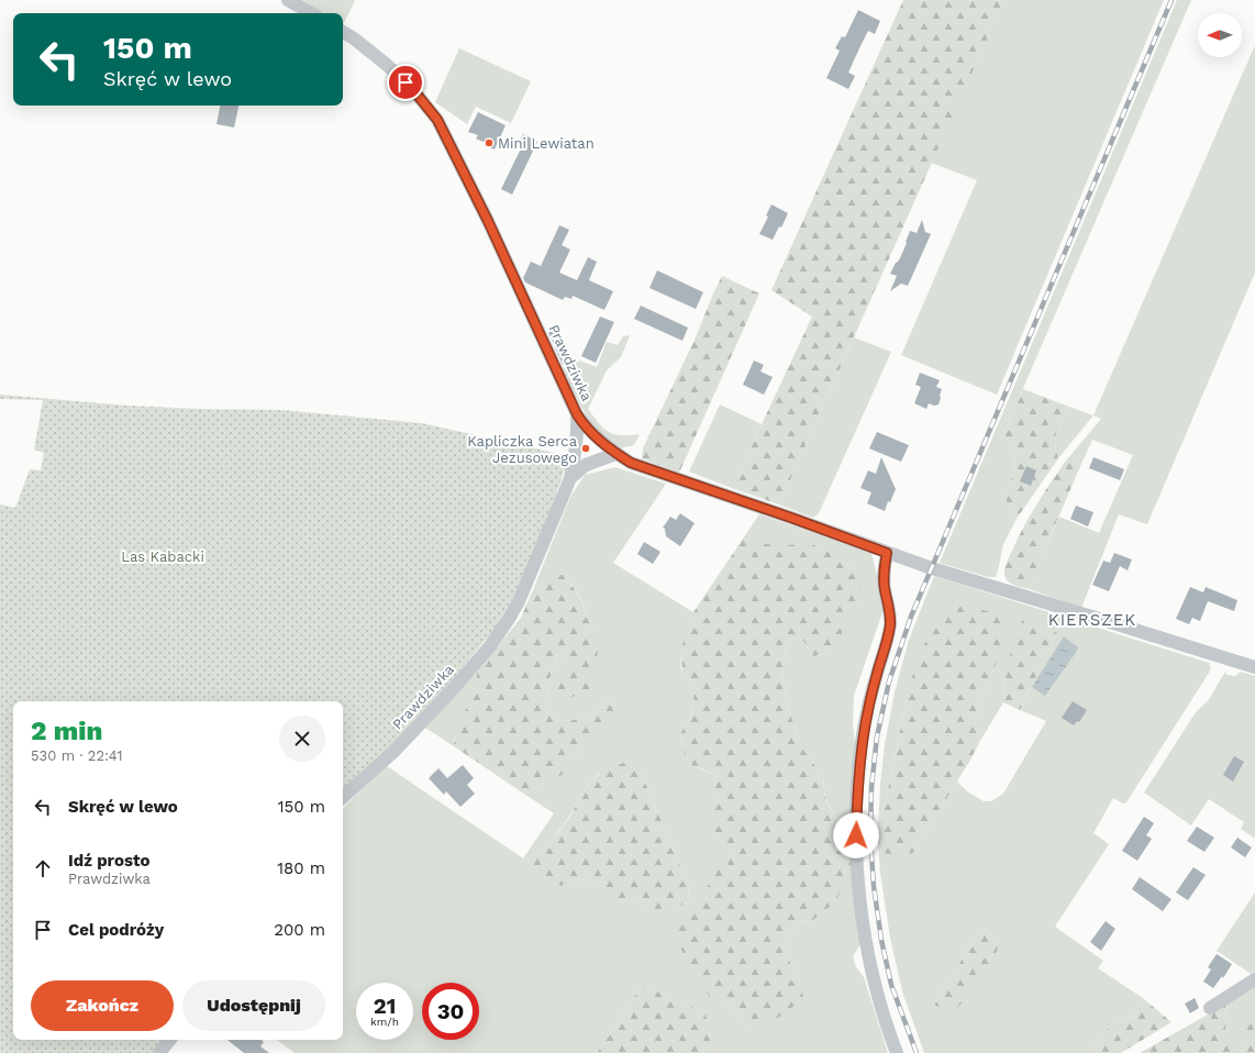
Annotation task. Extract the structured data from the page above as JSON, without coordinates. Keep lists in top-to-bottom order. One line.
{"streets":{"street":["Prawdziwka"]},"districts":["KIERSZEK"],"parks":["Las Kabacki"],"places":["Mini Lewiatan","Kapliczka Serca Jezusowego"],"north":"left","page":{"turn":["150 m","Skręć w lewo"],"heading":["2 min","530 m · 22:41"],"list":[{"name":"Skręć w lewo","value":"150 m"},{"name":"Idź prosto","note":"Prawdziwka","value":"180 m"},{"name":"Cel podróży","value":"200 m"}],"buttons":["Zakończ","Udostępnij"],"speed":"21 km/h","limit":"30"}}
